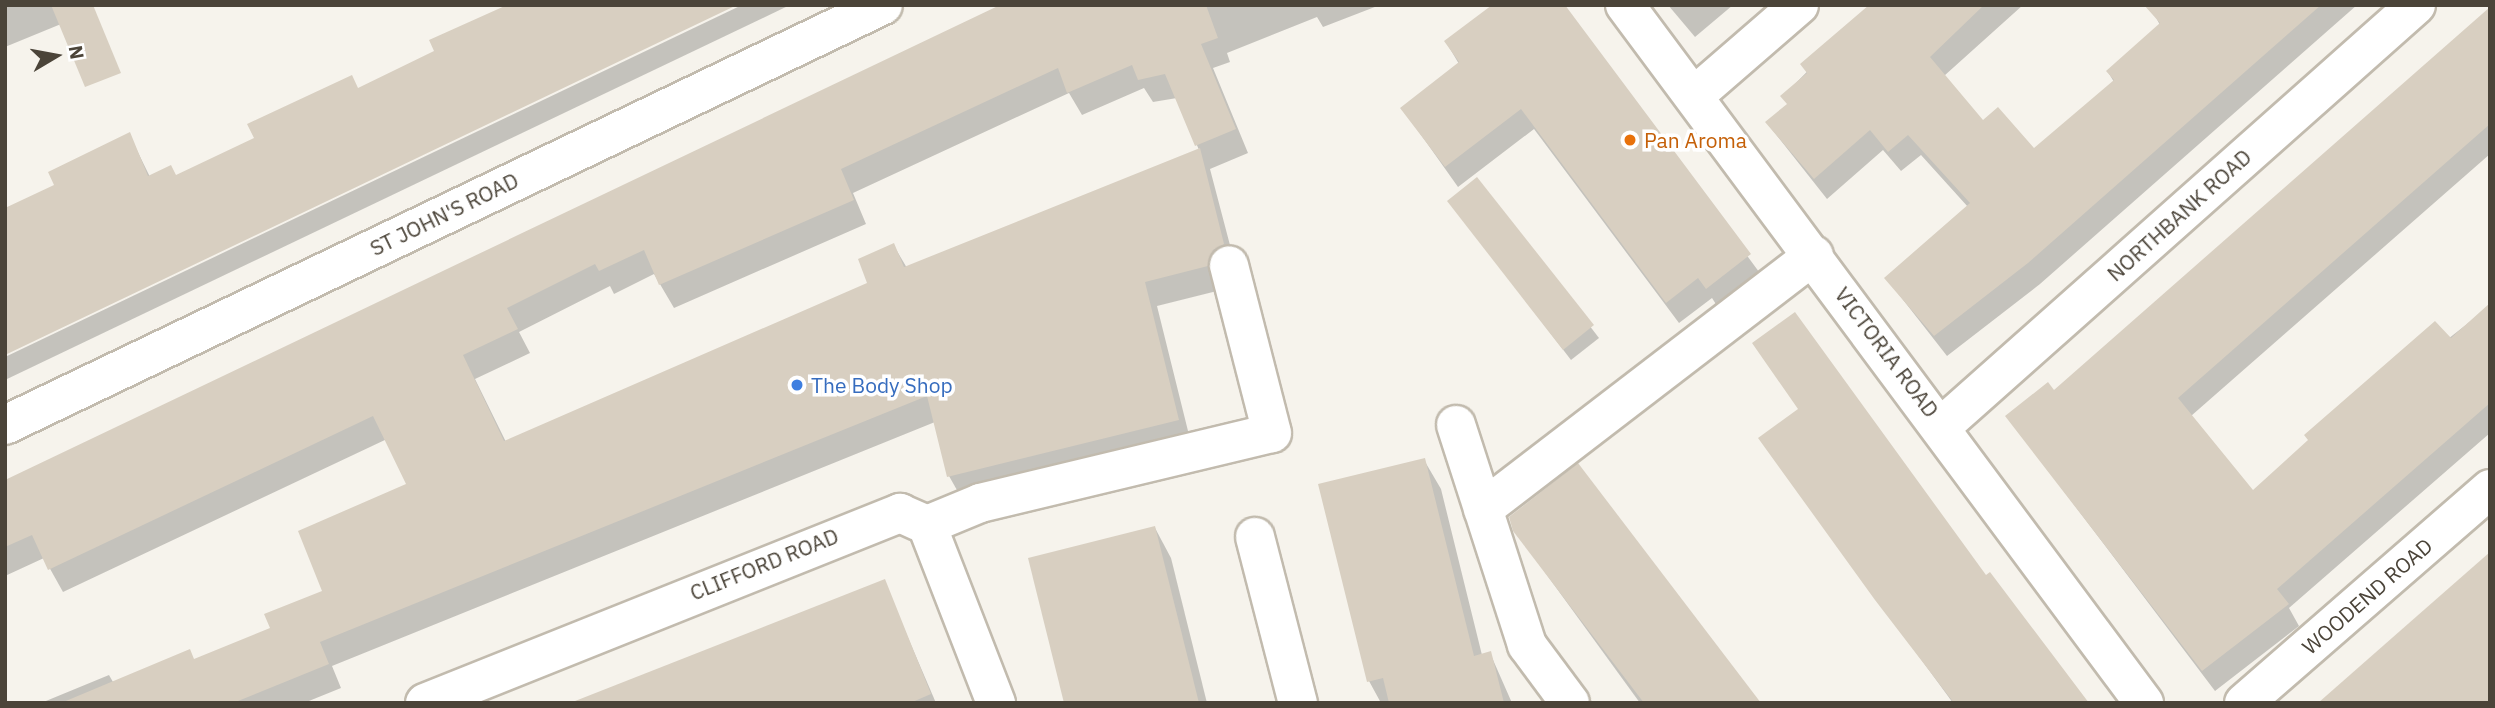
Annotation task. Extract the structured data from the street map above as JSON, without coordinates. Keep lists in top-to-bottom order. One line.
{"streets":{"street":["ST JOHN'S ROAD","NORTHBANK ROAD","VICTORIA ROAD","CLIFFORD ROAD","WOODEND ROAD"]},"crossings":[["NORTHBANK ROAD","VICTORIA ROAD"]],"places":["Pan Aroma","The Body Shop"],"north":"right"}
